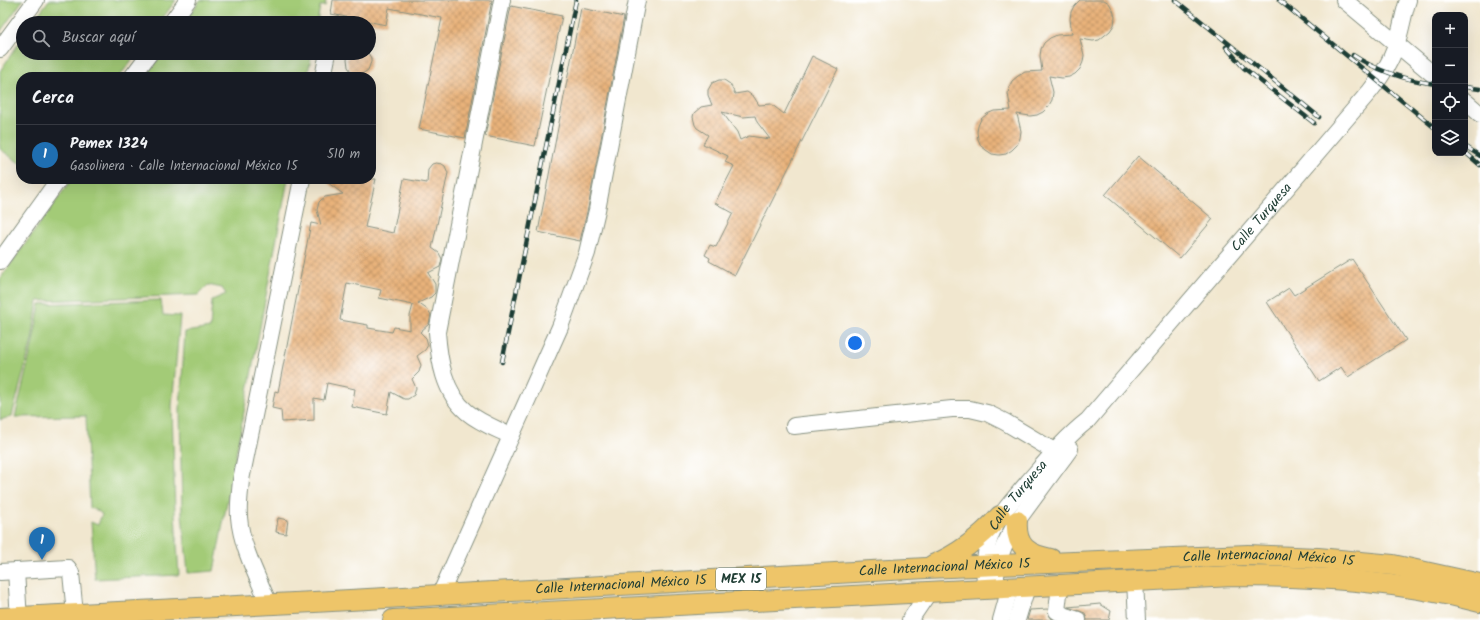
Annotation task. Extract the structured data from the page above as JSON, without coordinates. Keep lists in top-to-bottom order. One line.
{"streets":{"main road":["Calle Internacional México 15","MEX 15"],"street":["Calle Turquesa"]},"crossings":[["Calle Turquesa","Calle Internacional México 15"]],"page":{"map_buttons":["+","−"],"search":"Buscar aquí","heading":"Cerca","list":[{"mark":"1","name":"Pemex 1324","note":"Gasolinera · Calle Internacional México 15","value":"510 m"}],"pins":"1"}}
